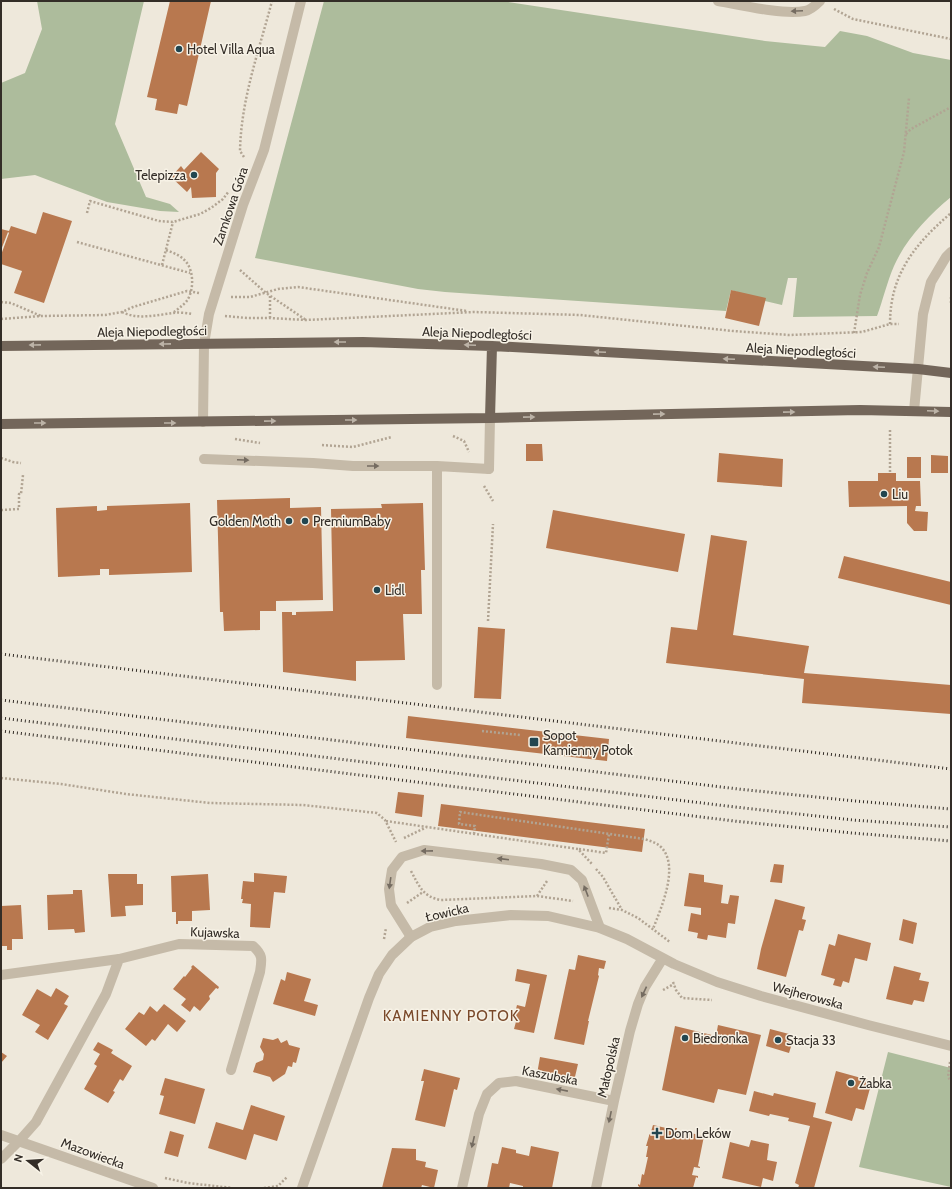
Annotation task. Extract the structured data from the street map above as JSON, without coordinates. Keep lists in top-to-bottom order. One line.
{"streets":{"main road":["Aleja Niepodległości"],"street":["Zamkowa Góra","Łowicka","Kujawska","Wejherowska","Małopolska","Kaszubska","Mazowiecka"]},"crossings":[["Zamkowa Góra","Aleja Niepodległości"],["Łowicka","Wejherowska"],["Łowicka","Małopolska"],["Wejherowska","Małopolska"],["Małopolska","Kaszubska"]],"one_way":["Małopolska"],"districts":["KAMIENNY POTOK"],"places":{"other":["Hotel Villa Aqua","Telepizza","Liu","Golden Moth","PremiumBaby","Lidl","Biedronka","Stacja 33","Żabka"],"transit":["Sopot Kamienny Potok"],"health":["Dom Leków"]},"north":"left"}
